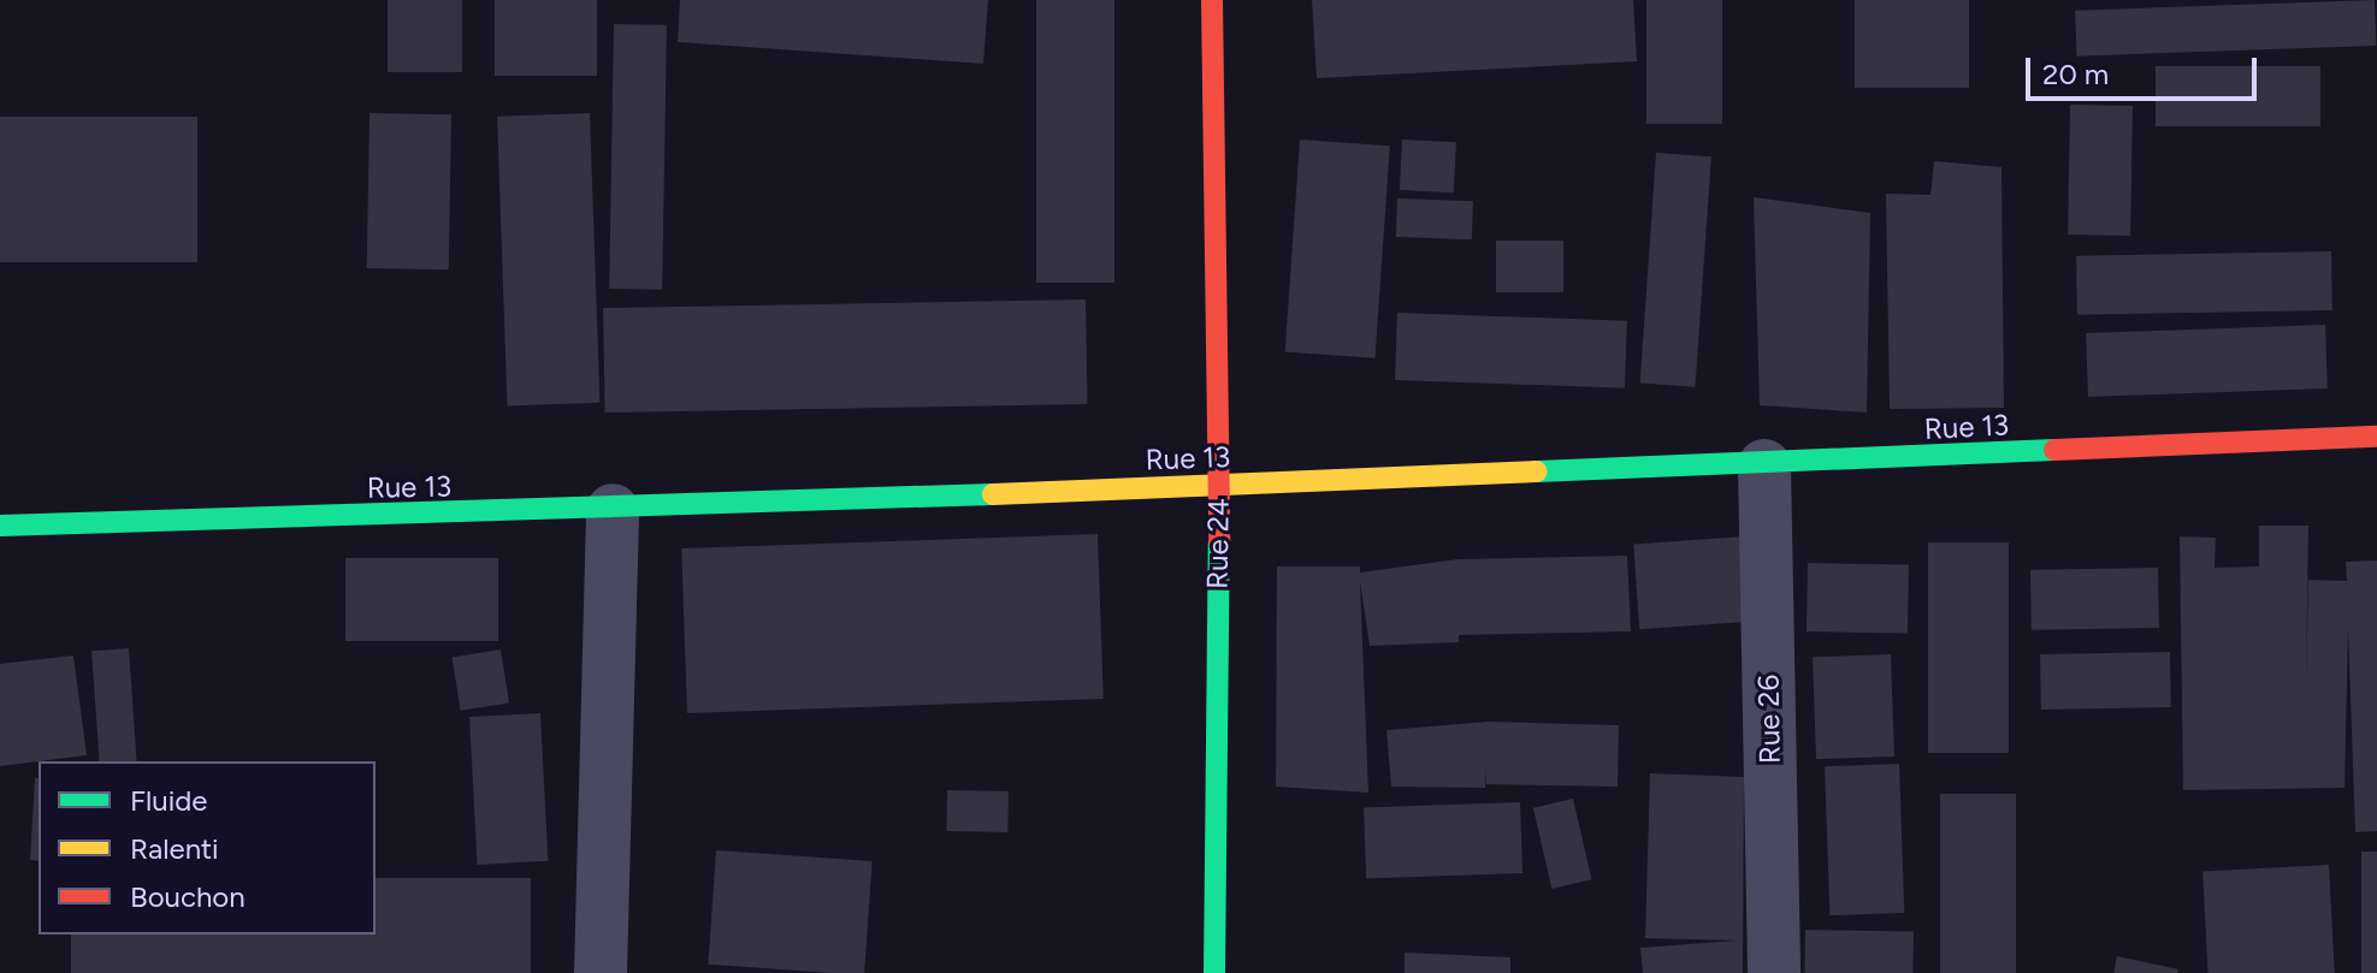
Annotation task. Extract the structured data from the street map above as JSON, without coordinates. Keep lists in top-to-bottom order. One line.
{"streets":{"street":["Rue 13","Rue 24","Rue 26"]},"crossings":[["Rue 13","Rue 24"],["Rue 13","Rue 26"]],"legend":["Fluide","Ralenti","Bouchon"],"scale_bar":"20 m"}
